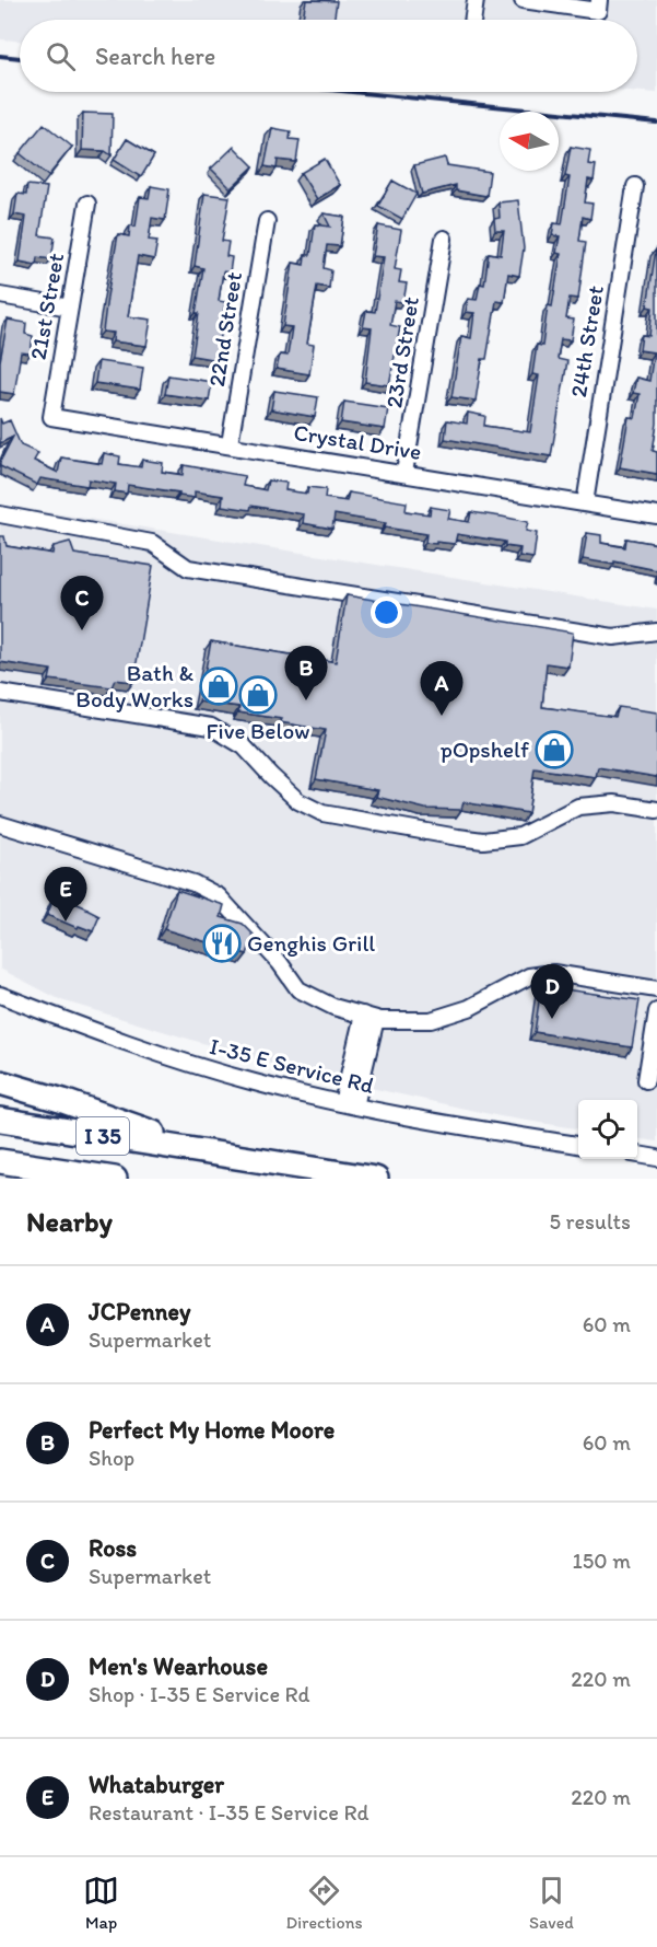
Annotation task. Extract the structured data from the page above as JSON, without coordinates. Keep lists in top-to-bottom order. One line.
{"streets":{"highway":["I 35"],"street":["21st Street","22nd Street","24th Street","23rd Street","Crystal Drive","I-35 E Service Rd"]},"crossings":[["21st Street","Crystal Drive"],["22nd Street","Crystal Drive"],["24th Street","Crystal Drive"],["23rd Street","Crystal Drive"]],"places":{"shop":["Bath & Body Works","Five Below","pOpshelf"],"restaurant":["Genghis Grill"]},"north":"left","page":{"search":"Search here","pins":["C","B","A","E","D"],"heading":["Nearby","5 results"],"list":[{"mark":"A","name":"JCPenney","note":"Supermarket","value":"60 m"},{"mark":"B","name":"Perfect My Home Moore","note":"Shop","value":"60 m"},{"mark":"C","name":"Ross","note":"Supermarket","value":"150 m"},{"mark":"D","name":"Men's Wearhouse","note":"Shop · I-35 E Service Rd","value":"220 m"},{"mark":"E","name":"Whataburger","note":"Restaurant · I-35 E Service Rd","value":"220 m"}],"nav":["Map","Directions","Saved"]}}
